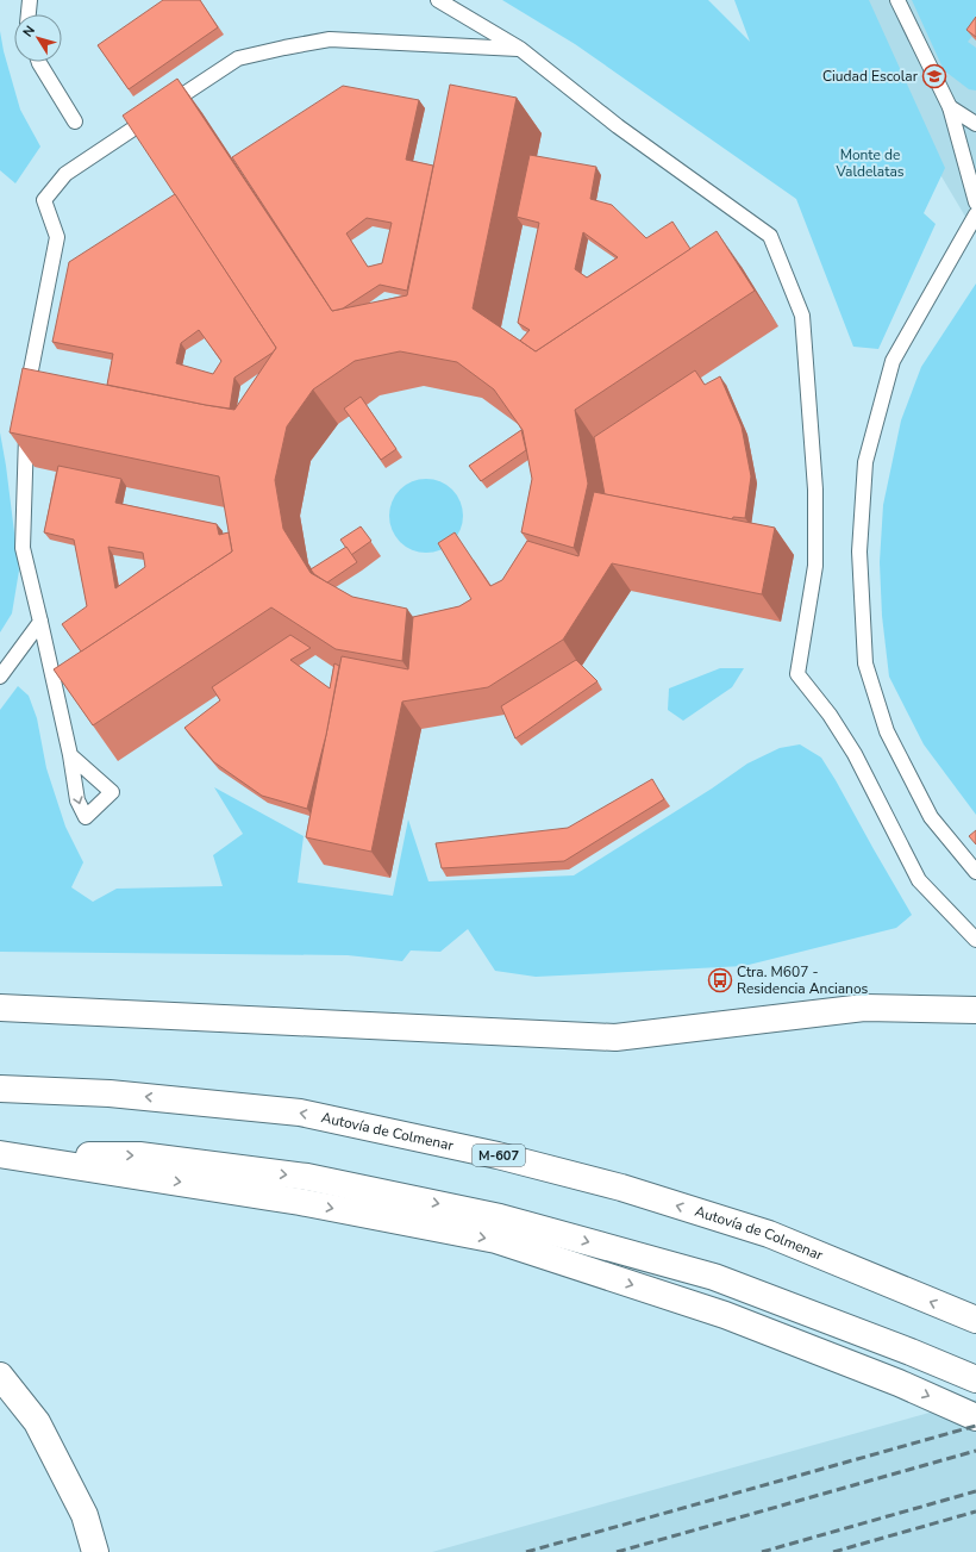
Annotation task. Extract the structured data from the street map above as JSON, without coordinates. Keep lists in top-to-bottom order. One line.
{"streets":{"main road":["Autovía de Colmenar","M-607"]},"parks":["Monte de Valdelatas"],"places":{"school or university":["Ciudad Escolar"],"bus stop":["Ctra. M607 - Residencia Ancianos"]},"north":"top left"}
